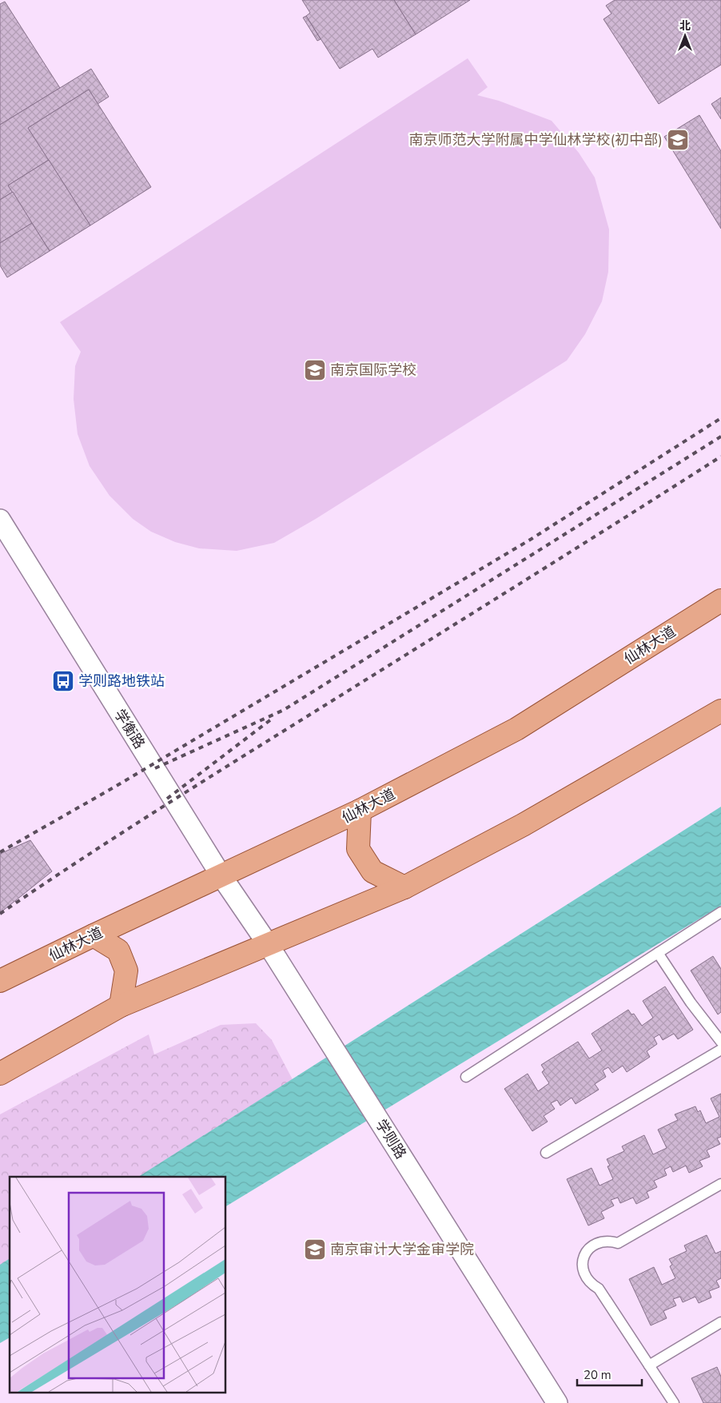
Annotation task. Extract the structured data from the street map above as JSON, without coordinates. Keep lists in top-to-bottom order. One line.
{"streets":{"main road":["仙林大道"],"street":["学衡路","学则路"]},"crossings":[["仙林大道","学衡路"],["仙林大道","学则路"],["学衡路","学则路"]],"places":{"school or university":["南京师范大学附属中学仙林学校(初中部)","南京国际学校","南京审计大学金审学院"],"bus stop":["学则路地铁站"]},"scale_bar":"20 m","north":"top"}
